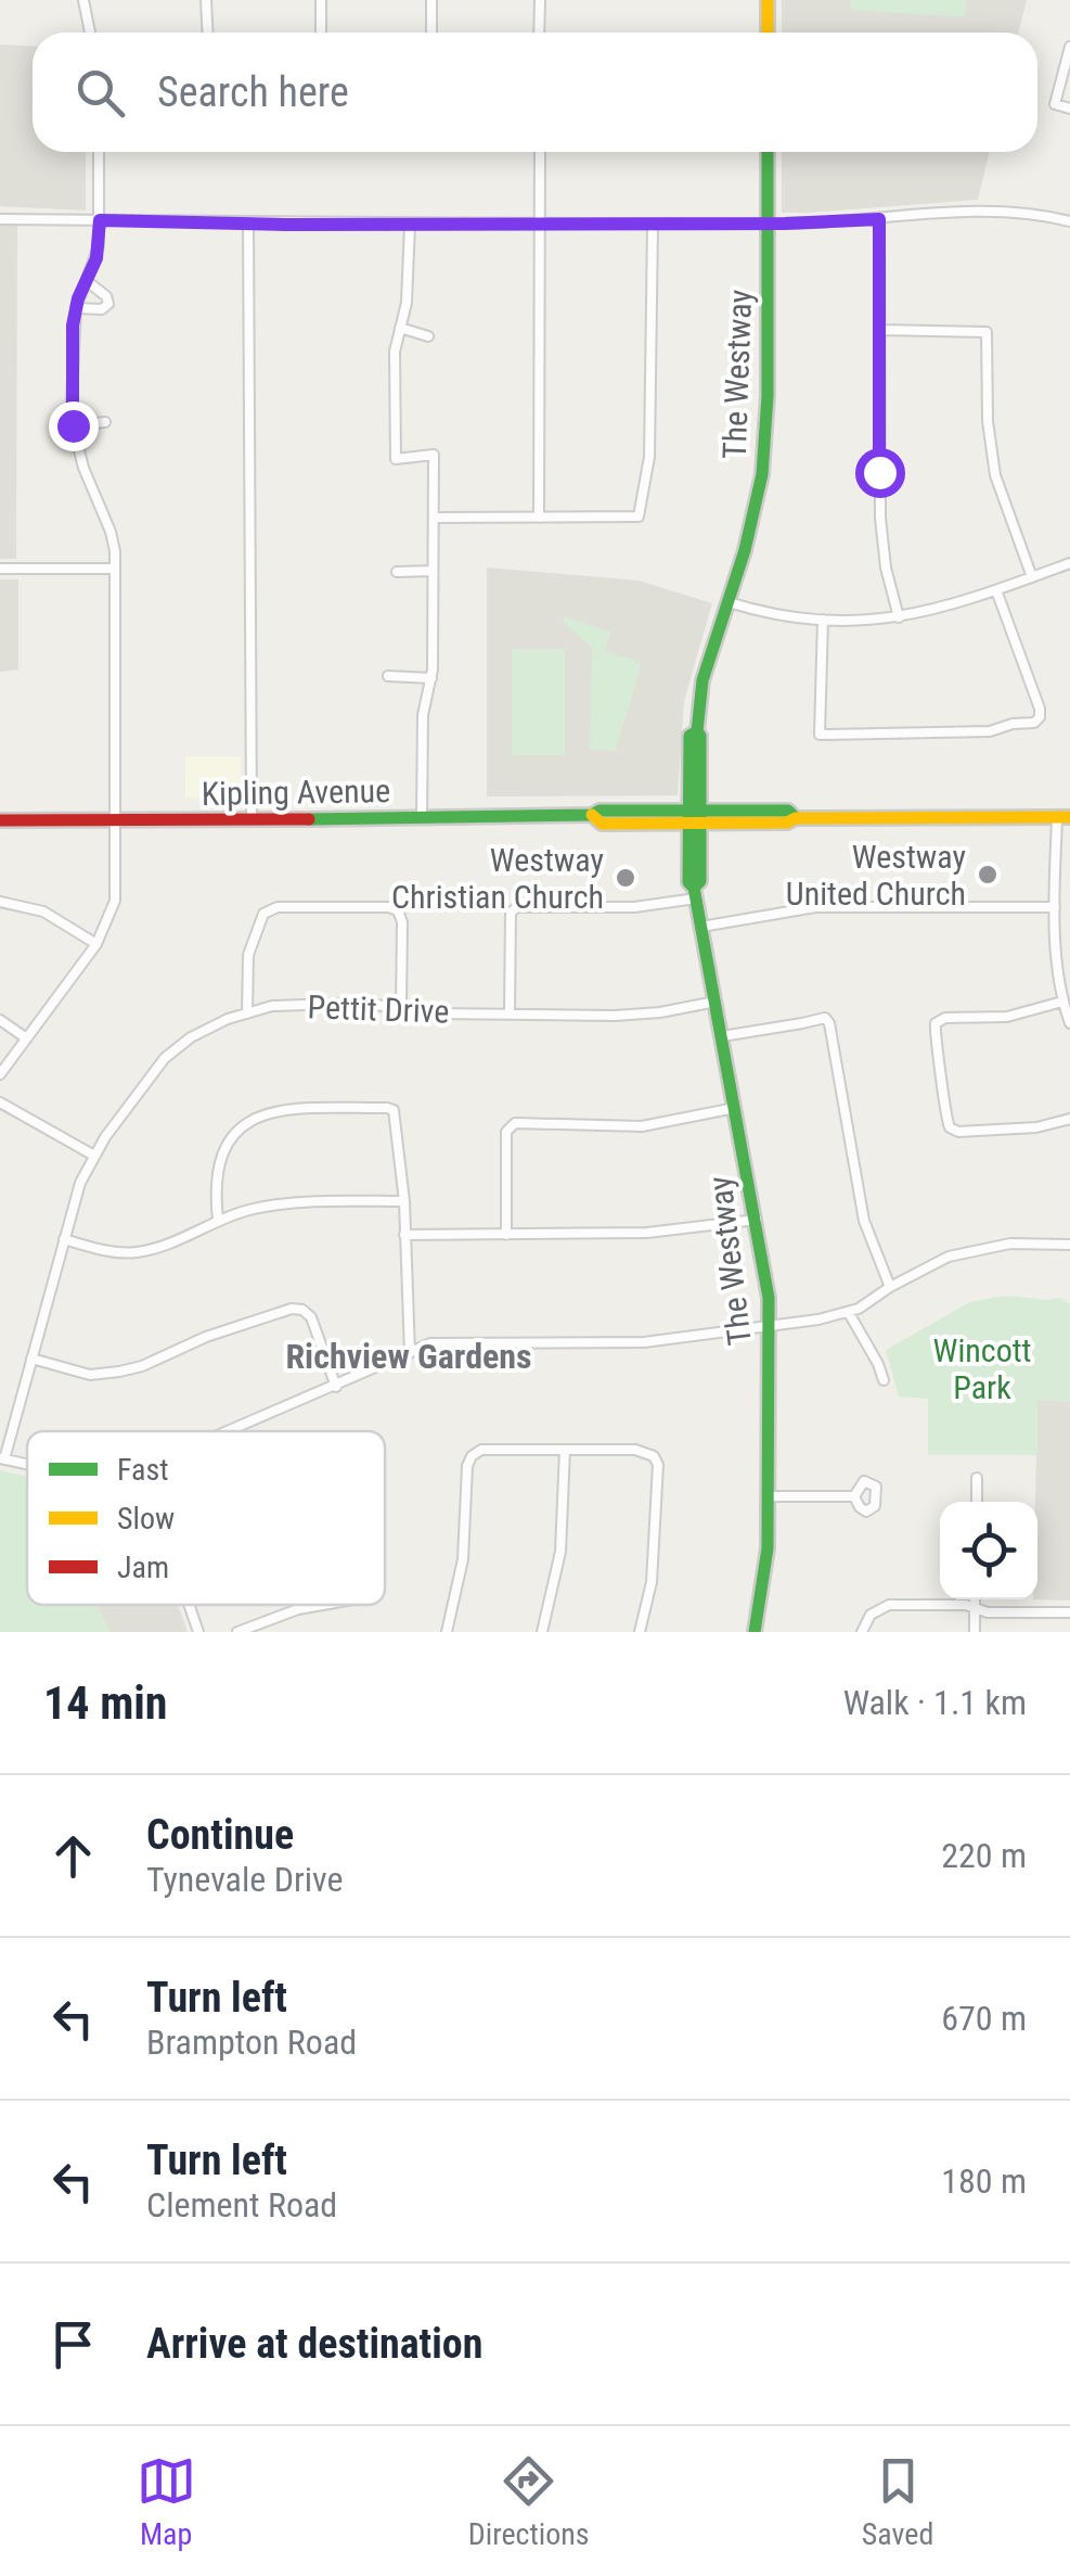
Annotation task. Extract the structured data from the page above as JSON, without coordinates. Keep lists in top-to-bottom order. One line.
{"streets":{"main road":["The Westway","Kipling Avenue"],"street":["Pettit Drive"]},"crossings":[["The Westway","Kipling Avenue"],["The Westway","Pettit Drive"]],"districts":["Richview Gardens"],"parks":["Wincott Park"],"places":["Westway United Church","Westway Christian Church"],"legend":["Fast","Slow","Jam"],"page":{"search":"Search here","heading":["14 min","Walk · 1.1 km"],"list":[["Continue","Tynevale Drive","220 m"],["Turn left","Brampton Road","670 m"],["Turn left","Clement Road","180 m"],"Arrive at destination"],"nav":["Map","Directions","Saved"]}}
